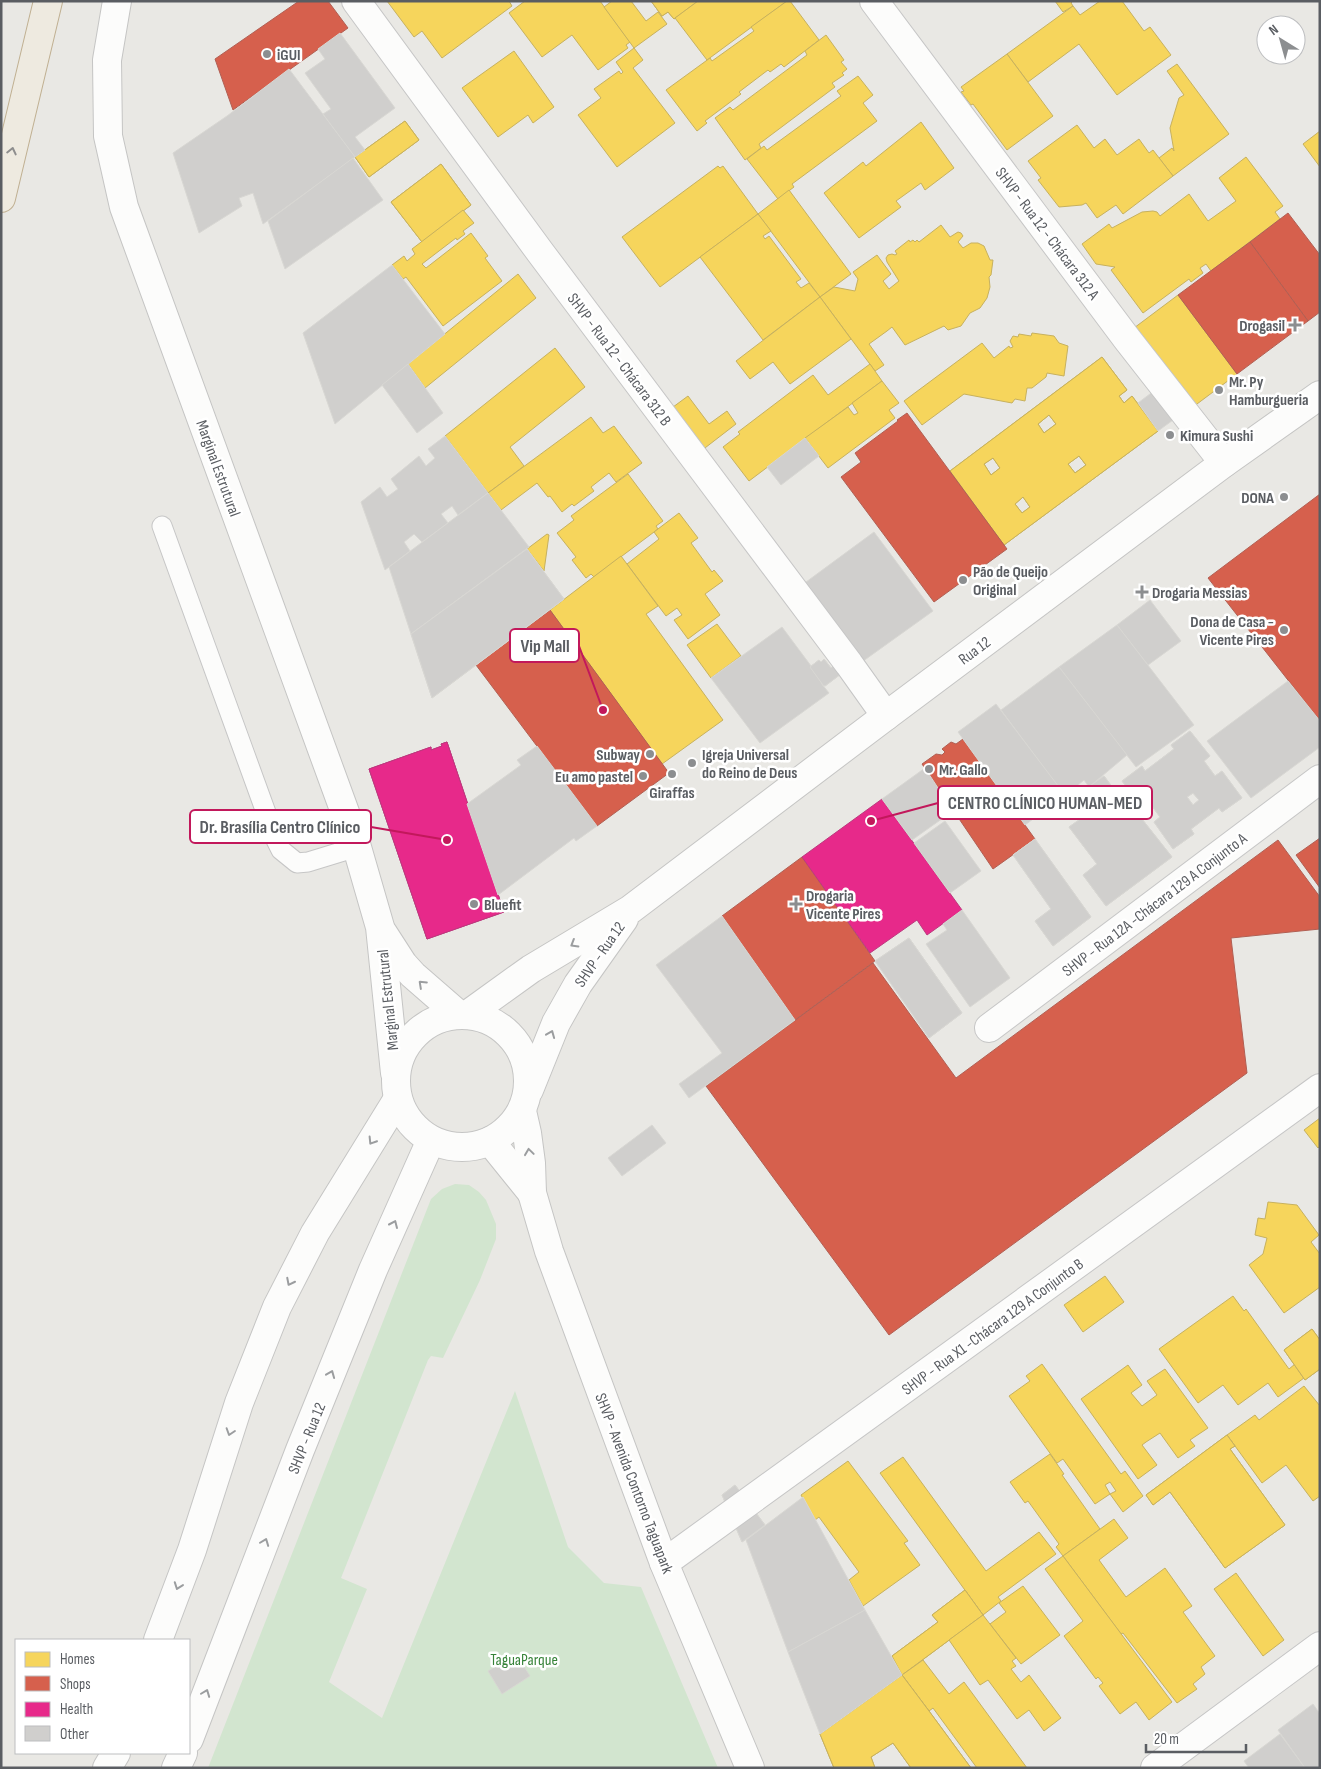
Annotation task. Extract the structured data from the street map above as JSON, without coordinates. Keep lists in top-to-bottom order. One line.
{"streets":{"street":["SHVP - Rua 12 - Chácara 312 A","SHVP - Rua 12 - Chácara 312 B","Marginal Estrutural","Rua 12","SHVP - Rua 12A -Chácara 129 A Conjunto A","SHVP - Rua 12","SHVP - Rua X1 -Chácara 129 A Conjunto B","SHVP - Avenida Contorno Taguapark"]},"crossings":[["SHVP - Rua 12 - Chácara 312 A","Rua 12"],["SHVP - Rua 12 - Chácara 312 B","Rua 12"],["Marginal Estrutural","SHVP - Rua 12"],["Marginal Estrutural","SHVP - Avenida Contorno Taguapark"],["Rua 12","SHVP - Rua 12"],["SHVP - Rua 12","SHVP - Avenida Contorno Taguapark"],["SHVP - Rua X1 -Chácara 129 A Conjunto B","SHVP - Avenida Contorno Taguapark"]],"parks":["TaguaParque"],"places":{"other":["iGUI","Mr. Py Hamburgueria","Kimura Sushi","DONA","Pão de Queijo Original","Dona de Casa - Vicente Pires","Vip Mall","Subway","Igreja Universal do Reino de Deus","Mr. Gallo","Giraffas","Eu amo pastel","CENTRO CLÍNICO HUMAN-MED","Dr. Brasília Centro Clínico","Bluefit"],"health":["Drogasil","Drogaria Messias","Drogaria Vicente Pires"]},"legend":["Homes","Shops","Health","Other"],"scale_bar":"20 m","north":"top left"}
